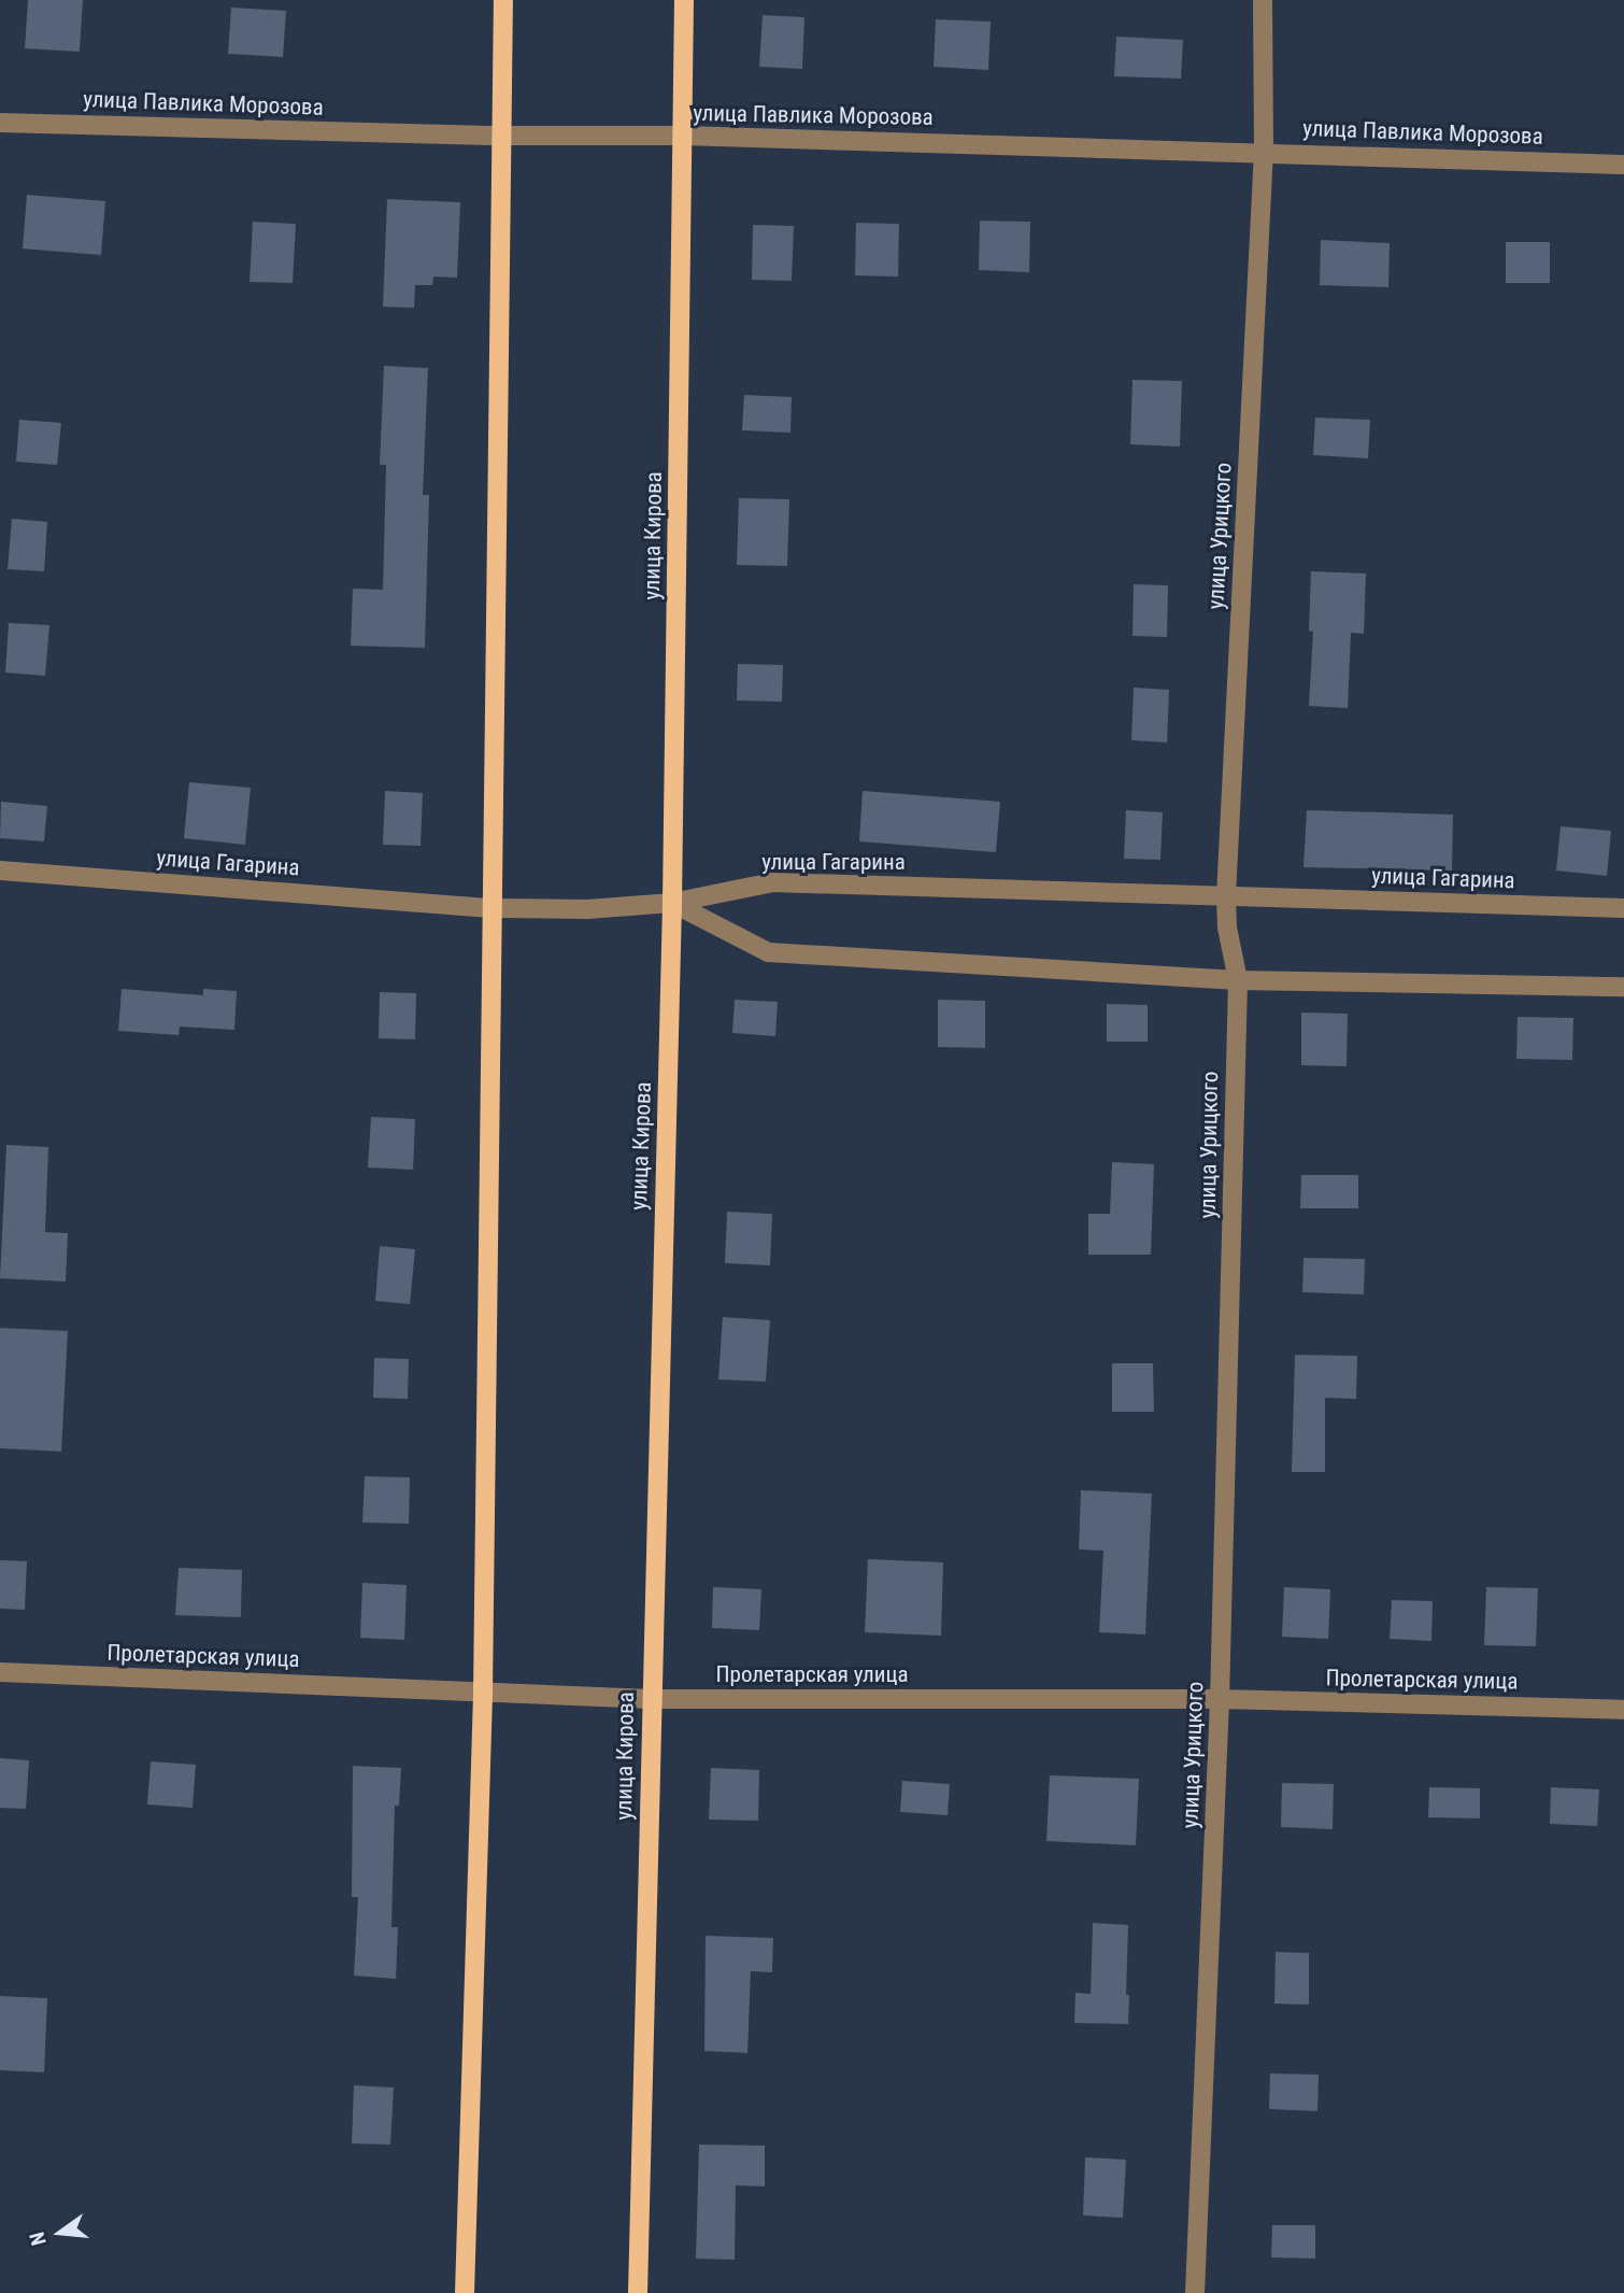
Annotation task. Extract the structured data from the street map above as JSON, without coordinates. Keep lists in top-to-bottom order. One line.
{"streets":{"main road":["улица Кирова"],"street":["улица Павлика Морозова","улица Урицкого","улица Гагарина","Пролетарская улица"]},"crossings":[["улица Павлика Морозова","улица Кирова"],["улица Павлика Морозова","улица Урицкого"],["улица Кирова","улица Гагарина"],["улица Кирова","Пролетарская улица"],["улица Урицкого","улица Гагарина"],["улица Урицкого","Пролетарская улица"]],"north":"left"}
